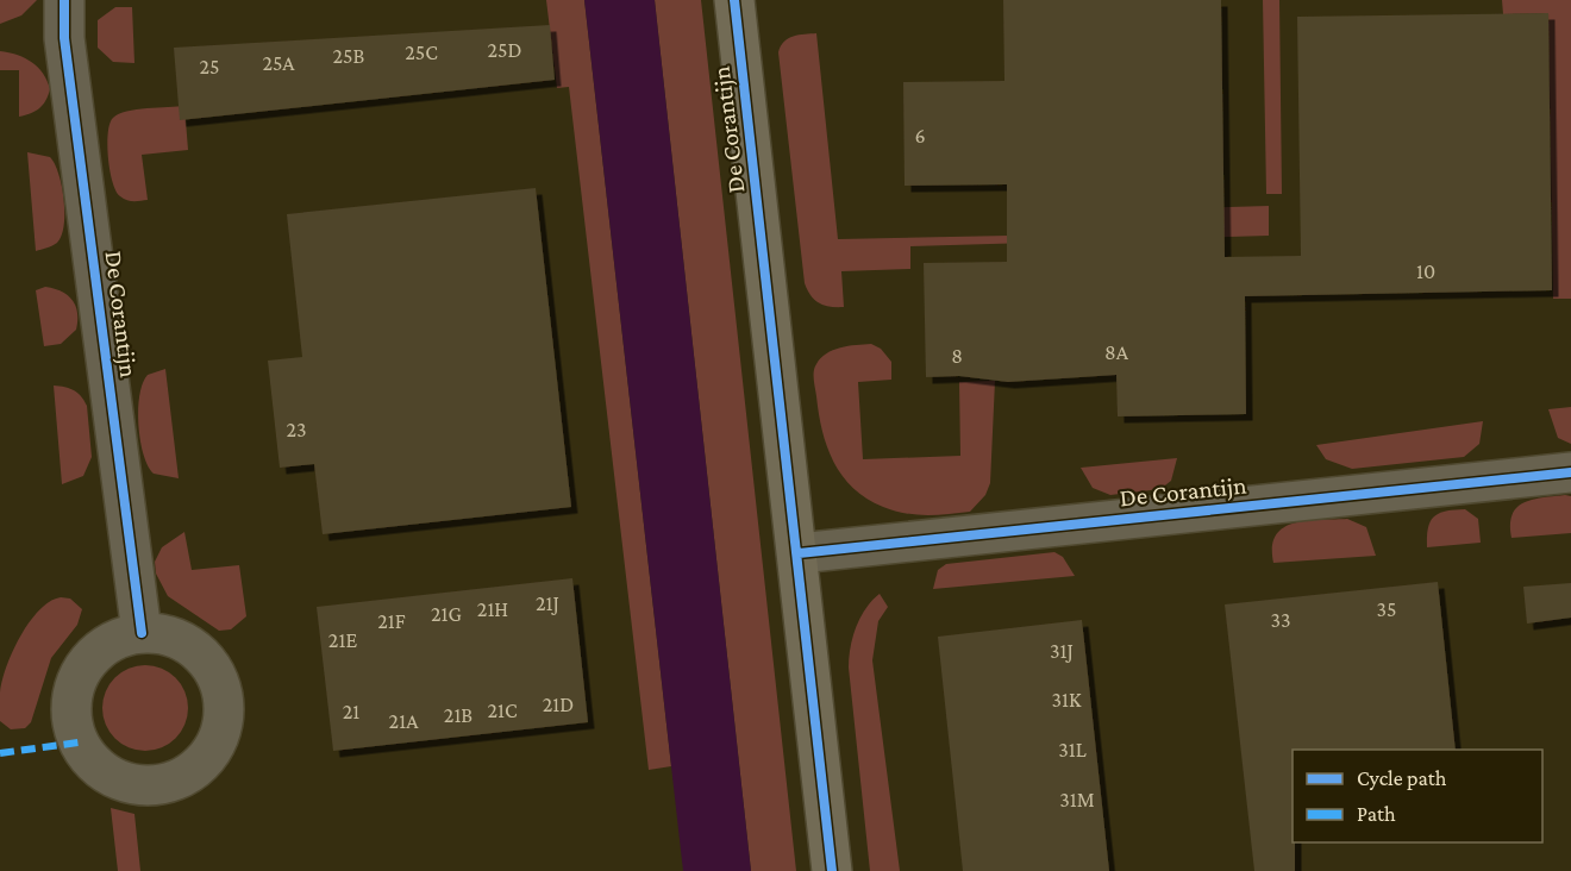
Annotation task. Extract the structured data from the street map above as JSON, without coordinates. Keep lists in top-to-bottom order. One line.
{"streets":{"street":["De Corantijn"]},"house_numbers":["25D","25C","25B","25A","25","6","10","8A","8","23","21J","21H","35","21G","33","21F","21E","31J","31K","21D","21C","21","21B","21A","31L","31M"],"legend":["Cycle path","Path"]}
